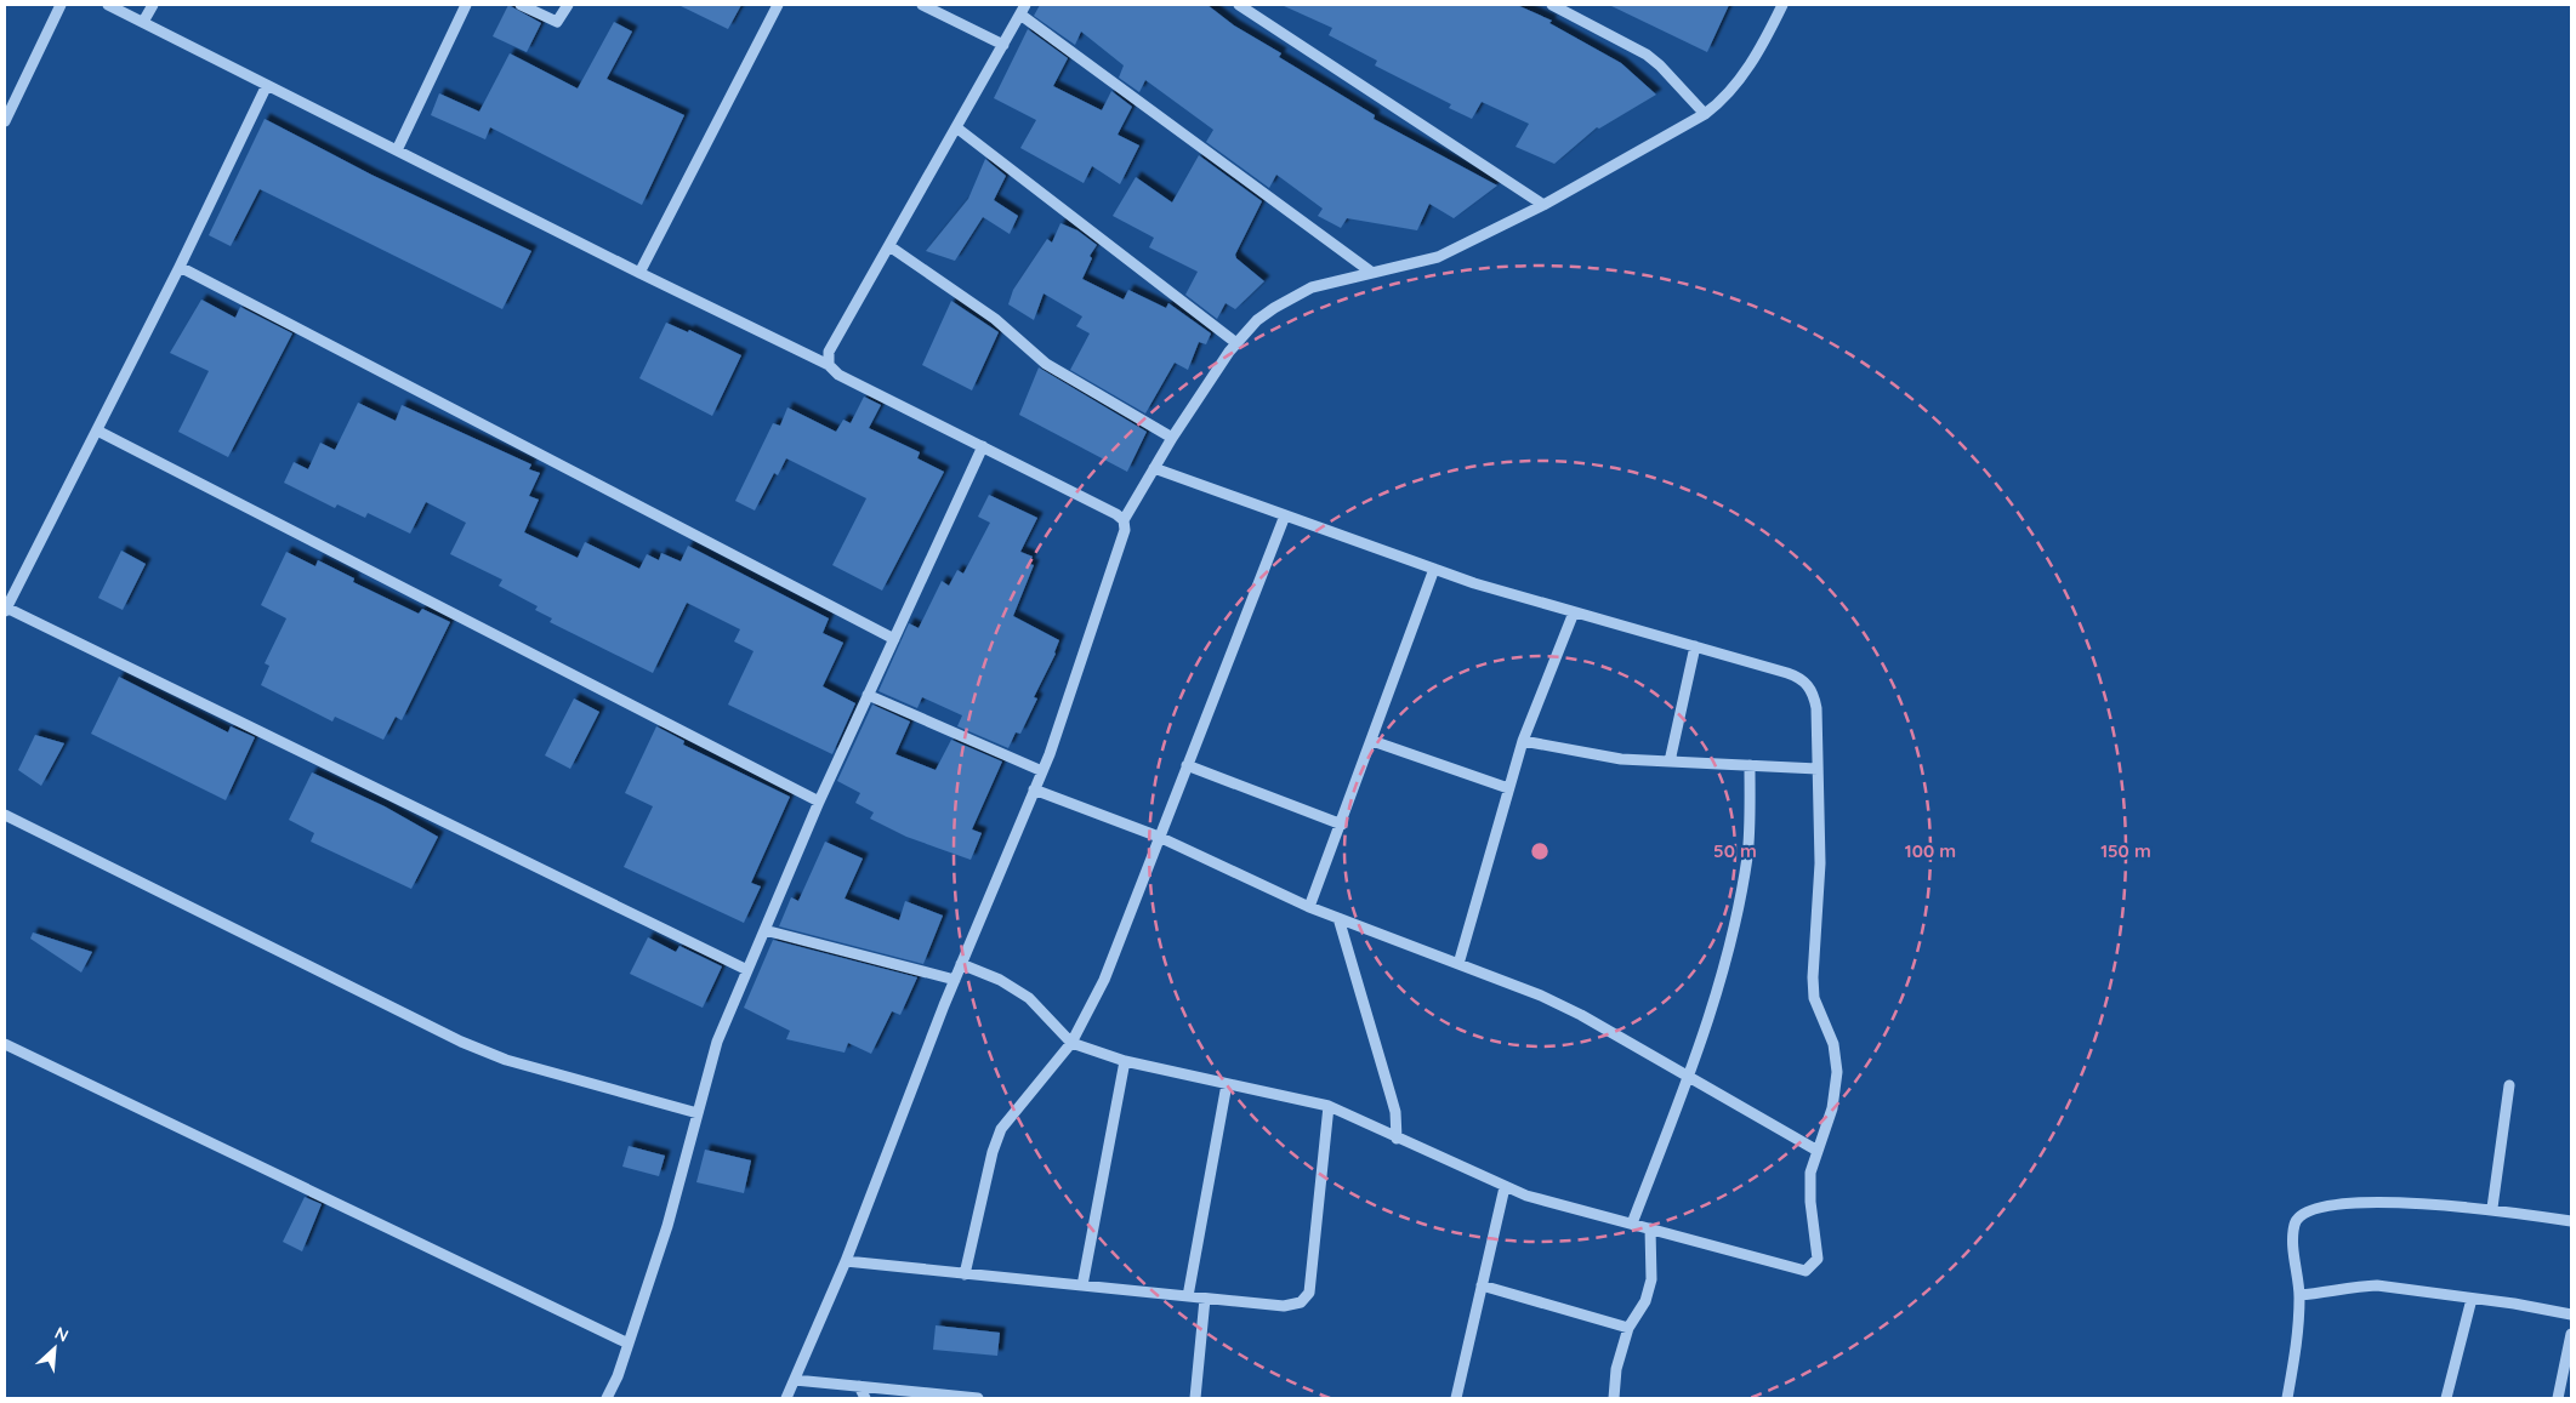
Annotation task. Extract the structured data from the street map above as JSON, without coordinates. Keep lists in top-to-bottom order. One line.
{"north":"top right","rings":["50 m","100 m","150 m"]}
